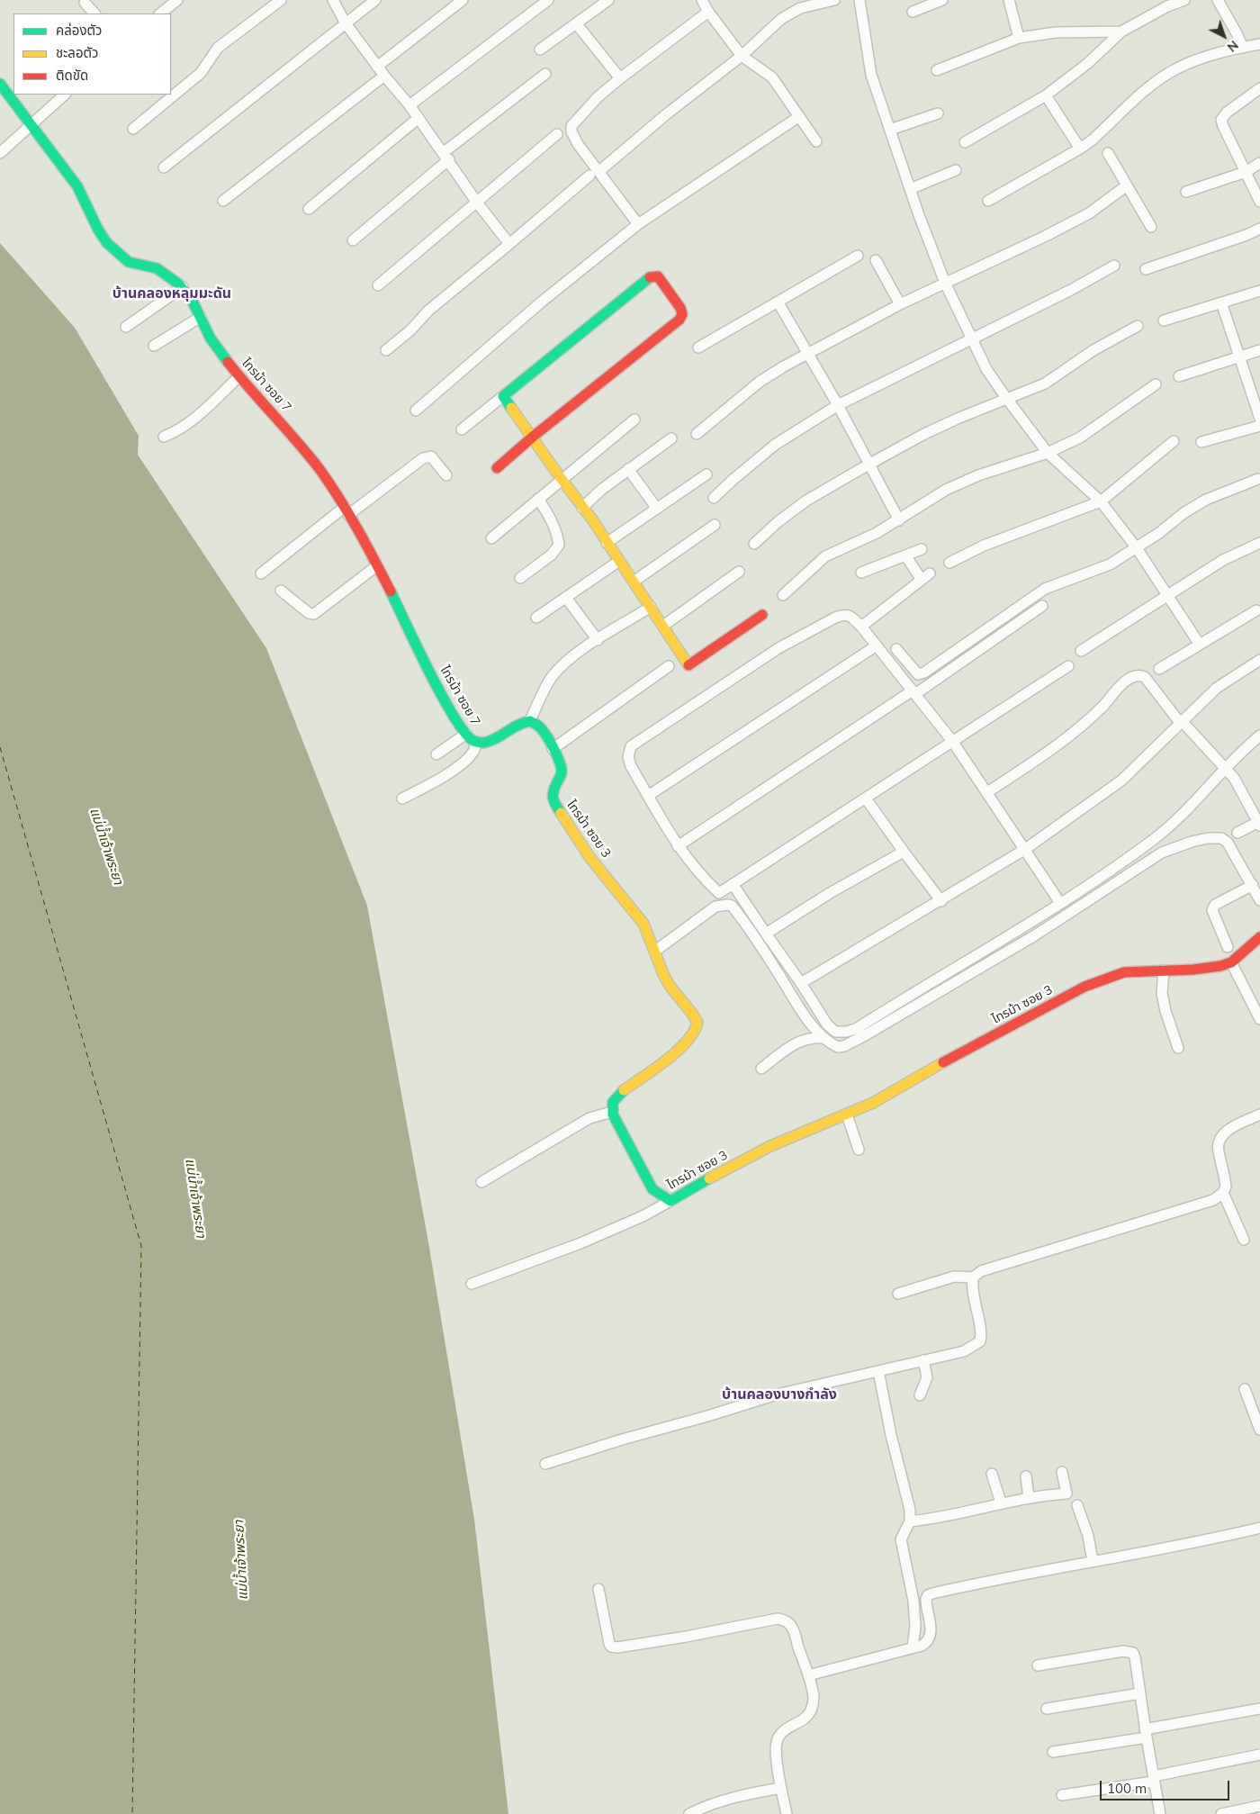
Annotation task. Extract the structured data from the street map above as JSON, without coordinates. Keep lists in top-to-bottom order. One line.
{"streets":{"street":["ไทรม้า ซอย 7","ไทรม้า ซอย 3"]},"districts":["บ้านคลองหลุมมะดัน","บ้านคลองบางกำลัง"],"water":["แม่น้ำเจ้าพระยา"],"legend":["คล่องตัว","ชะลอตัว","ติดขัด"],"scale_bar":"100 m","north":"bottom right"}
